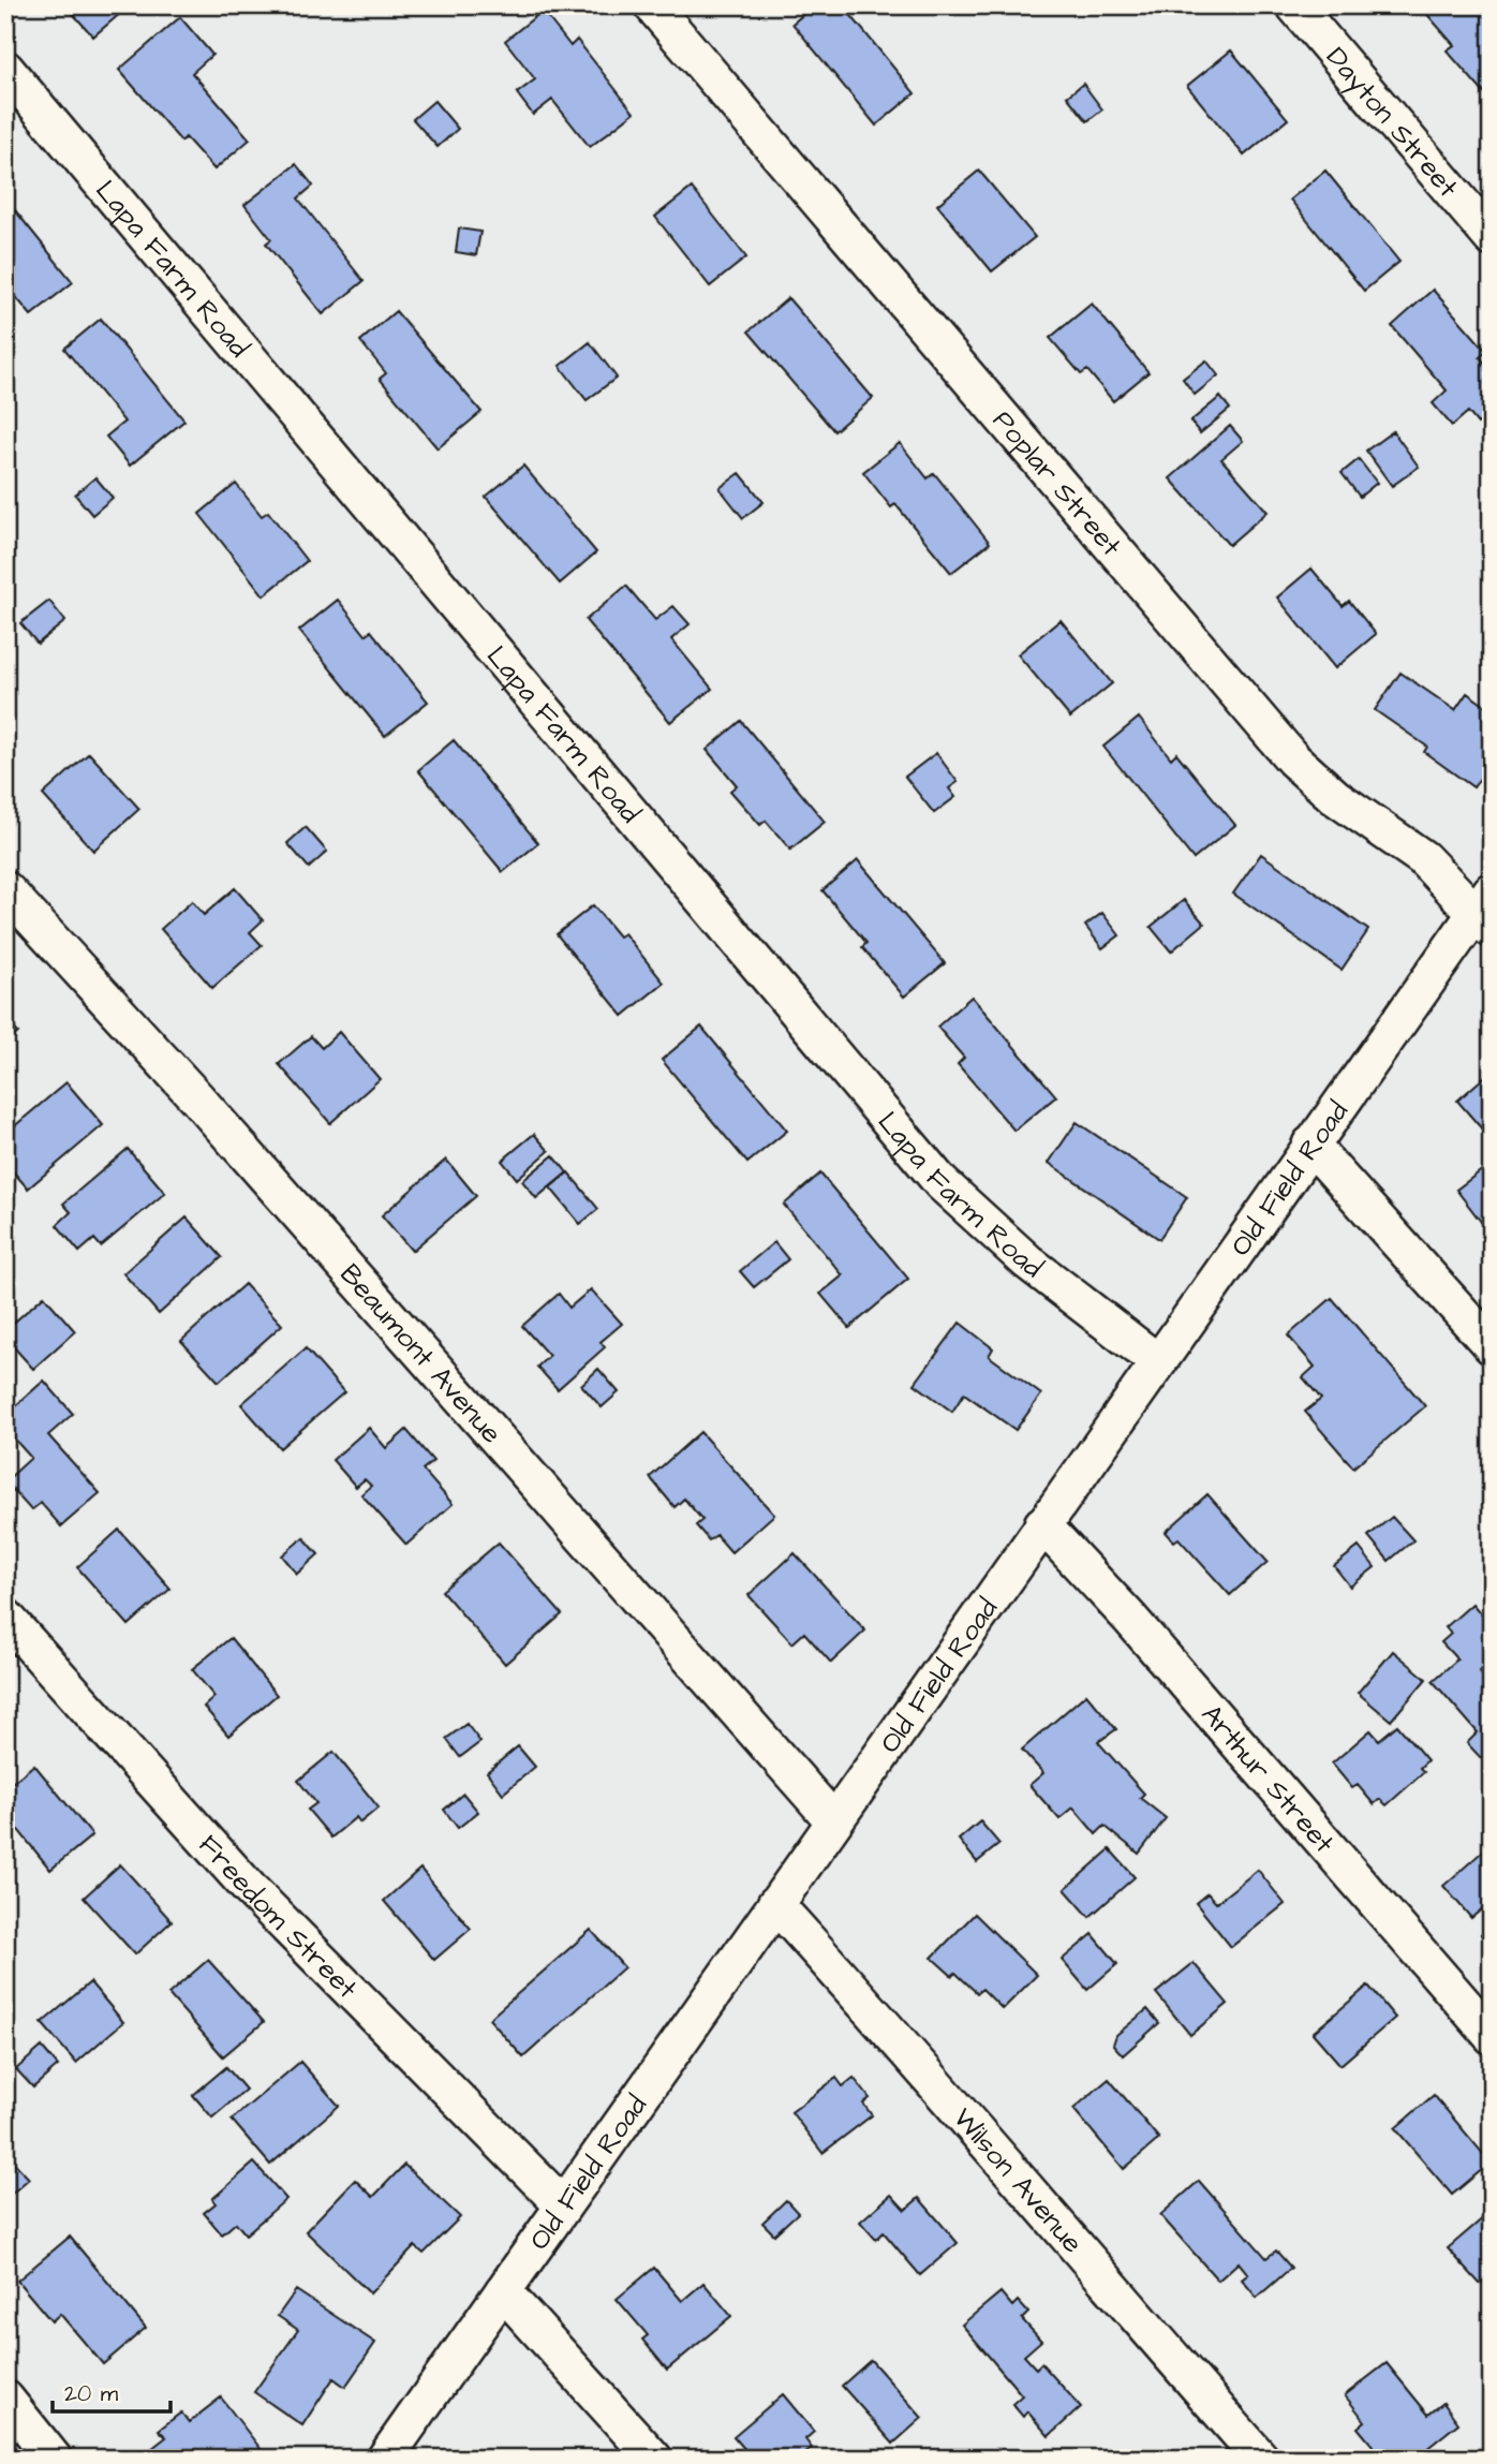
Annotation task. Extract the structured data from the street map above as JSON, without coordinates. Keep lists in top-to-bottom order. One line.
{"streets":{"street":["Dayton Street","Lapa Farm Road","Poplar Street","Old Field Road","Beaumont Avenue","Arthur Street","Freedom Street","Wilson Avenue"]},"crossings":[["Lapa Farm Road","Old Field Road"],["Poplar Street","Old Field Road"],["Old Field Road","Beaumont Avenue"],["Old Field Road","Arthur Street"],["Old Field Road","Freedom Street"],["Old Field Road","Wilson Avenue"]],"scale_bar":"20 m"}
